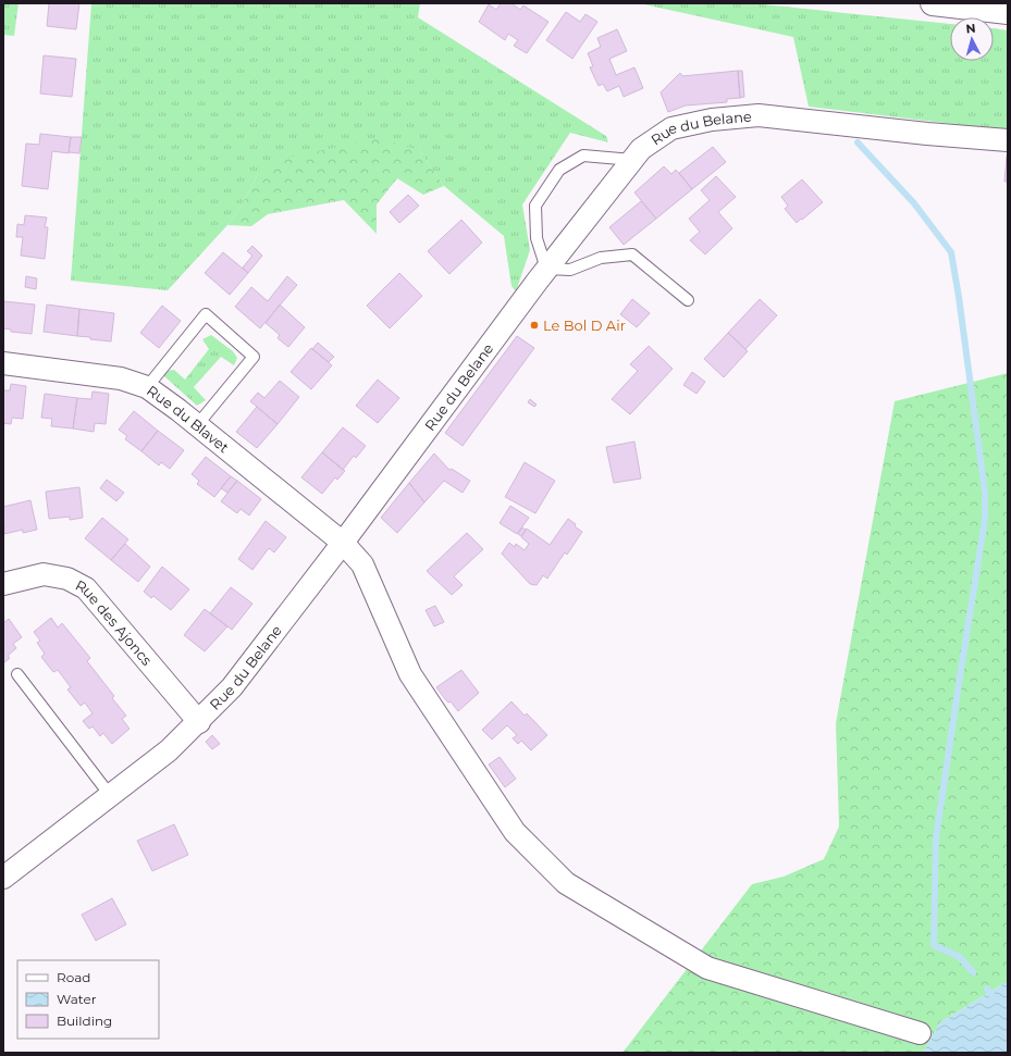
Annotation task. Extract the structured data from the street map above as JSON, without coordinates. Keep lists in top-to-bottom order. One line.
{"streets":{"street":["Rue du Belane","Rue du Blavet","Rue des Ajoncs"]},"crossings":[["Rue du Belane","Rue du Blavet"],["Rue du Belane","Rue des Ajoncs"]],"places":["Le Bol D Air"],"legend":["Road","Water","Building"],"north":"top"}
